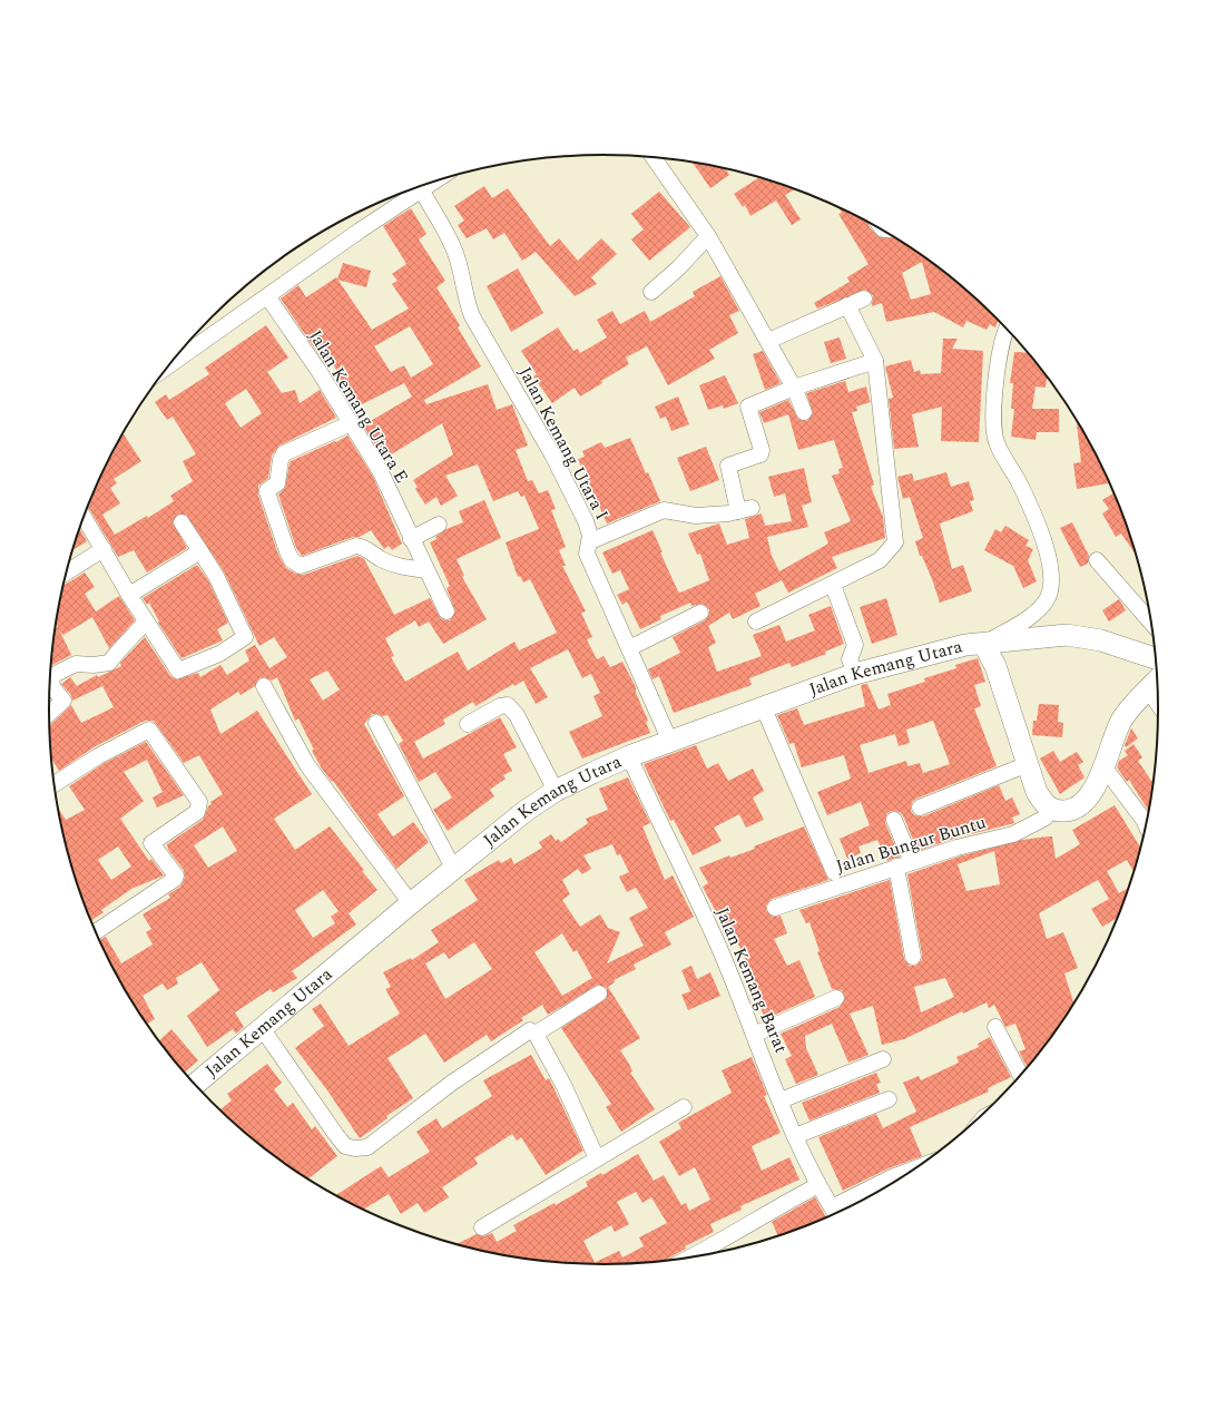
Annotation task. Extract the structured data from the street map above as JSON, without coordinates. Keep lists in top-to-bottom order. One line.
{"streets":{"street":["Jalan Kemang Utara E","Jalan Kemang Utara I","Jalan Kemang Utara","Jalan Bungur Buntu","Jalan Kemang Barat"]},"crossings":[["Jalan Kemang Utara I","Jalan Kemang Utara"],["Jalan Kemang Utara","Jalan Bungur Buntu"],["Jalan Kemang Utara","Jalan Kemang Barat"]]}
